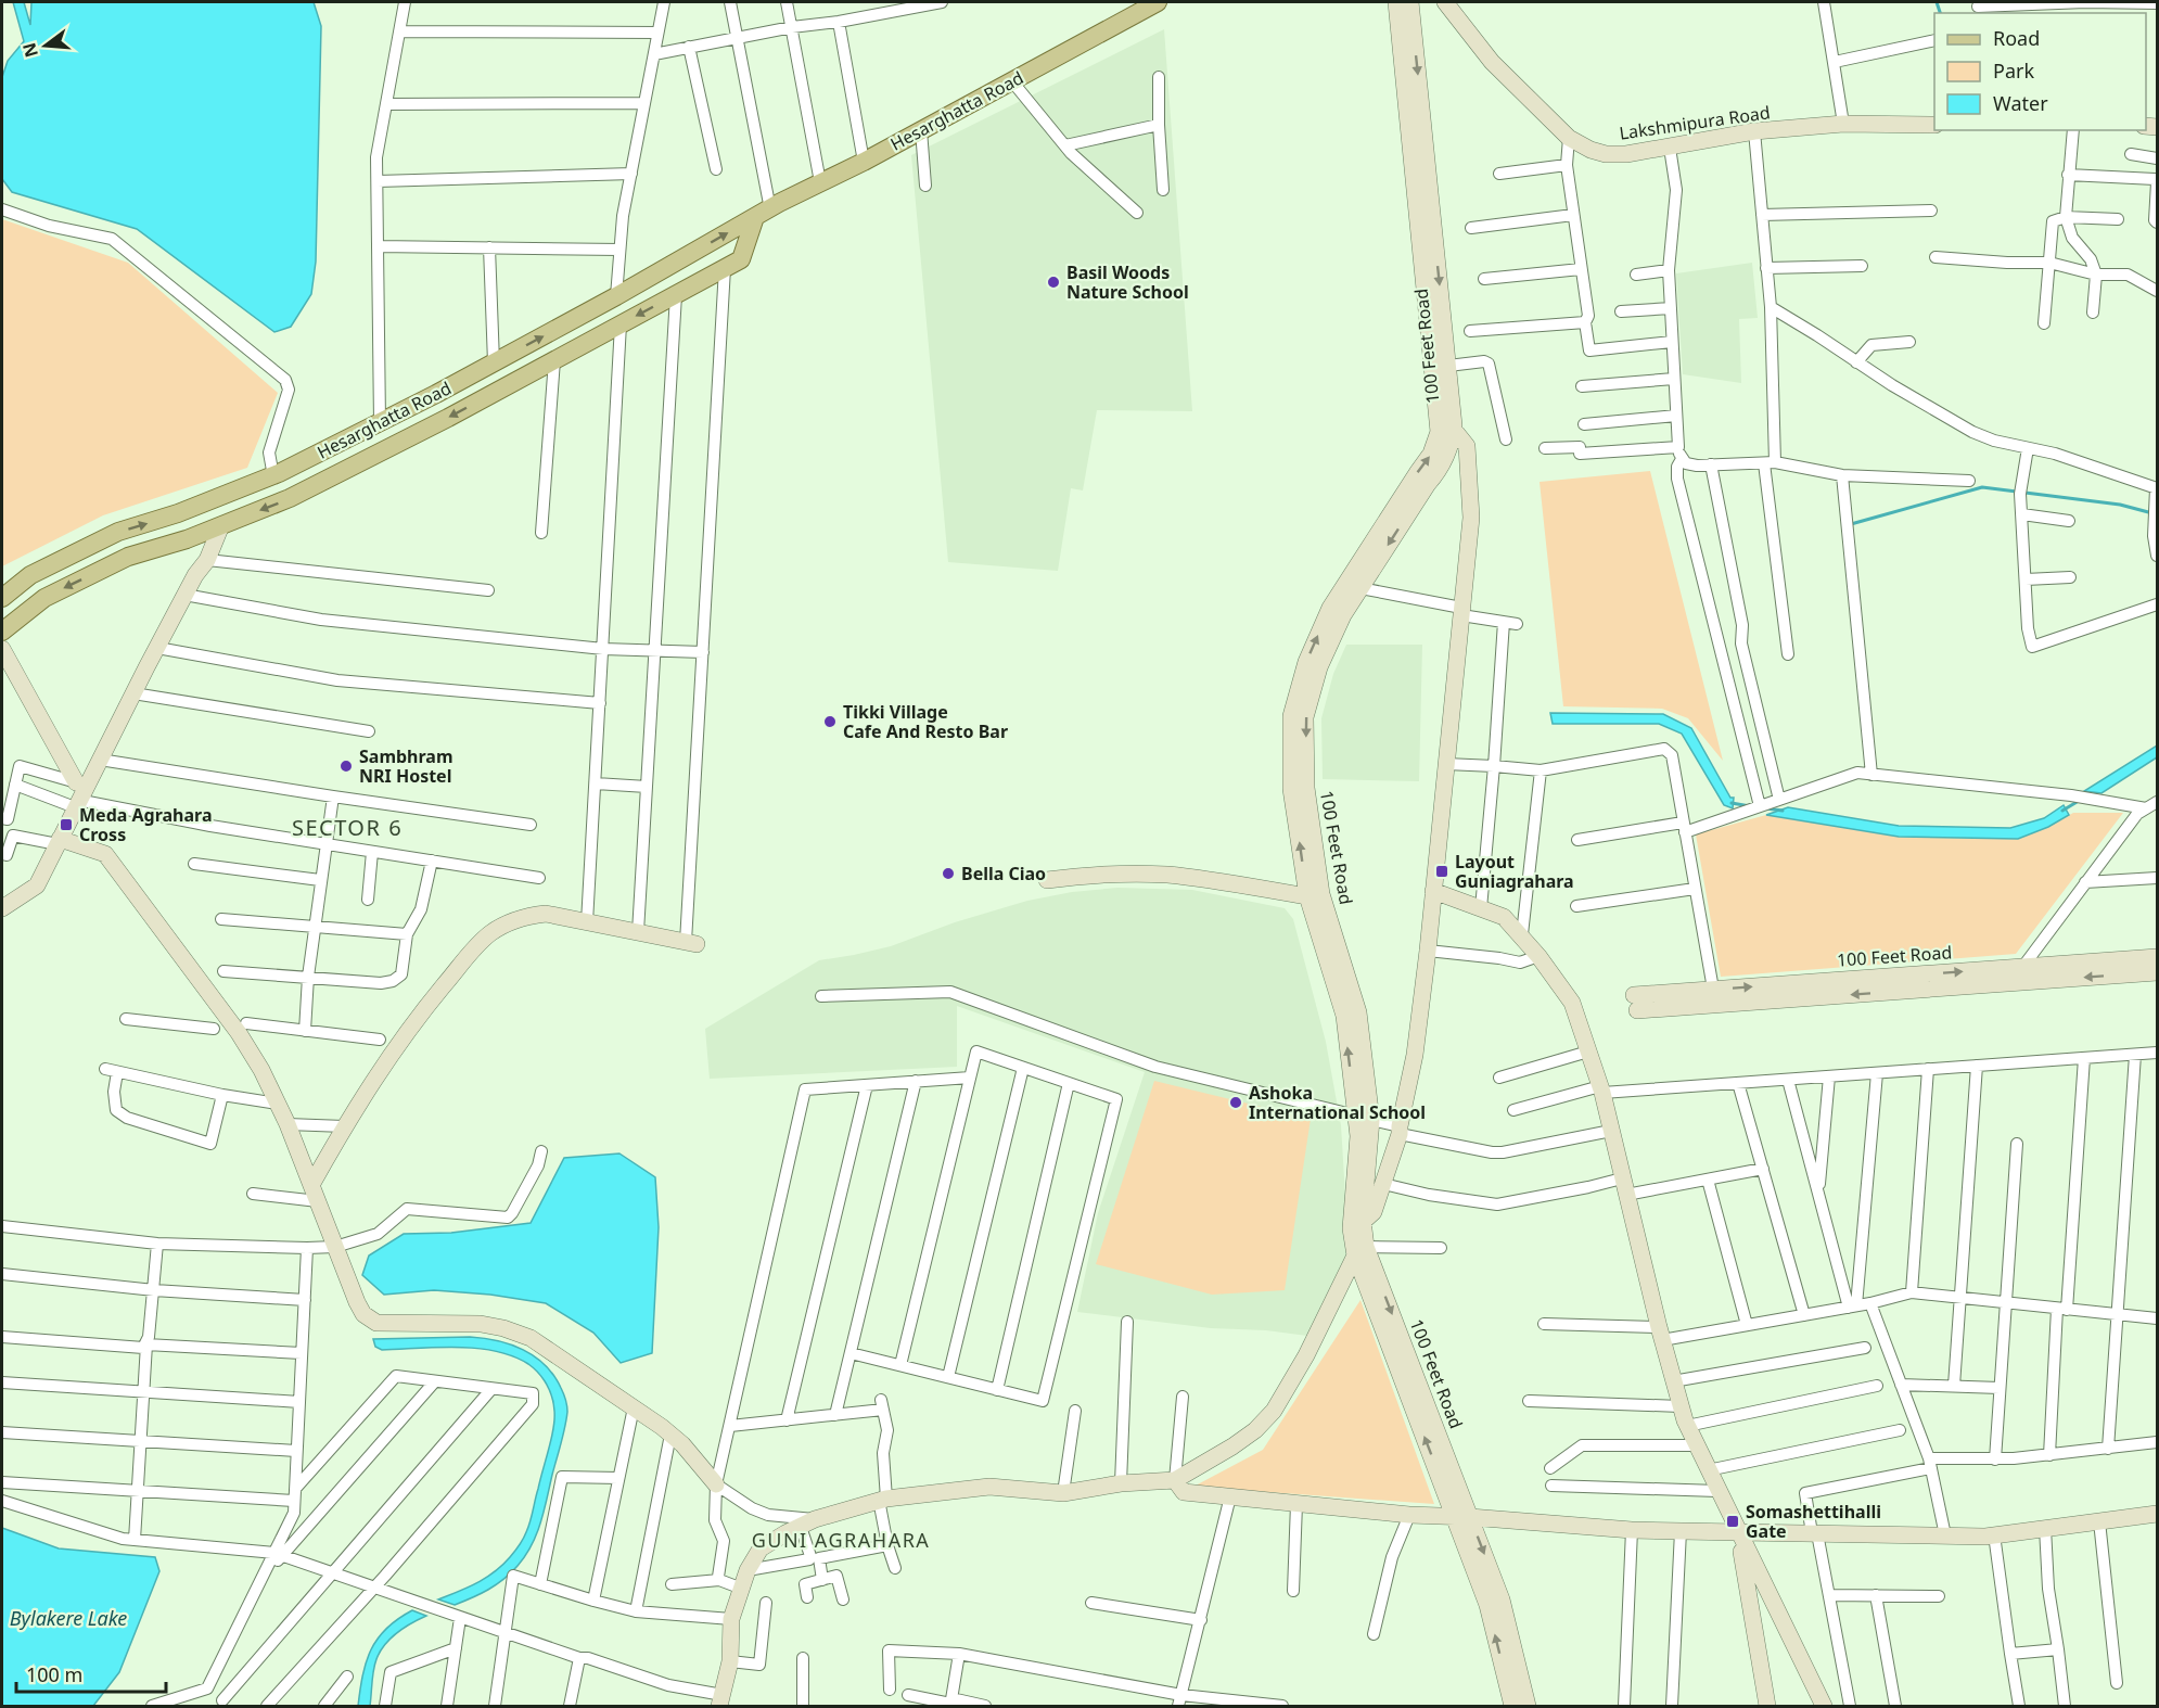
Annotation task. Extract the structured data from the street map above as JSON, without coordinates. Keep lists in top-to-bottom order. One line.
{"streets":{"main road":["Hesarghatta Road"],"street":["Lakshmipura Road","100 Feet Road"]},"districts":["SECTOR 6","GUNI AGRAHARA"],"water":["Bylakere Lake"],"places":{"other":["Basil Woods Nature School","Tikki Village Cafe And Resto Bar","Sambhram NRI Hostel","Bella Ciao","Ashoka International School"],"transit":["Meda Agrahara Cross","Layout Guniagrahara","Somashettihalli Gate"]},"legend":["Road","Park","Water"],"scale_bar":"100 m","north":"left"}
